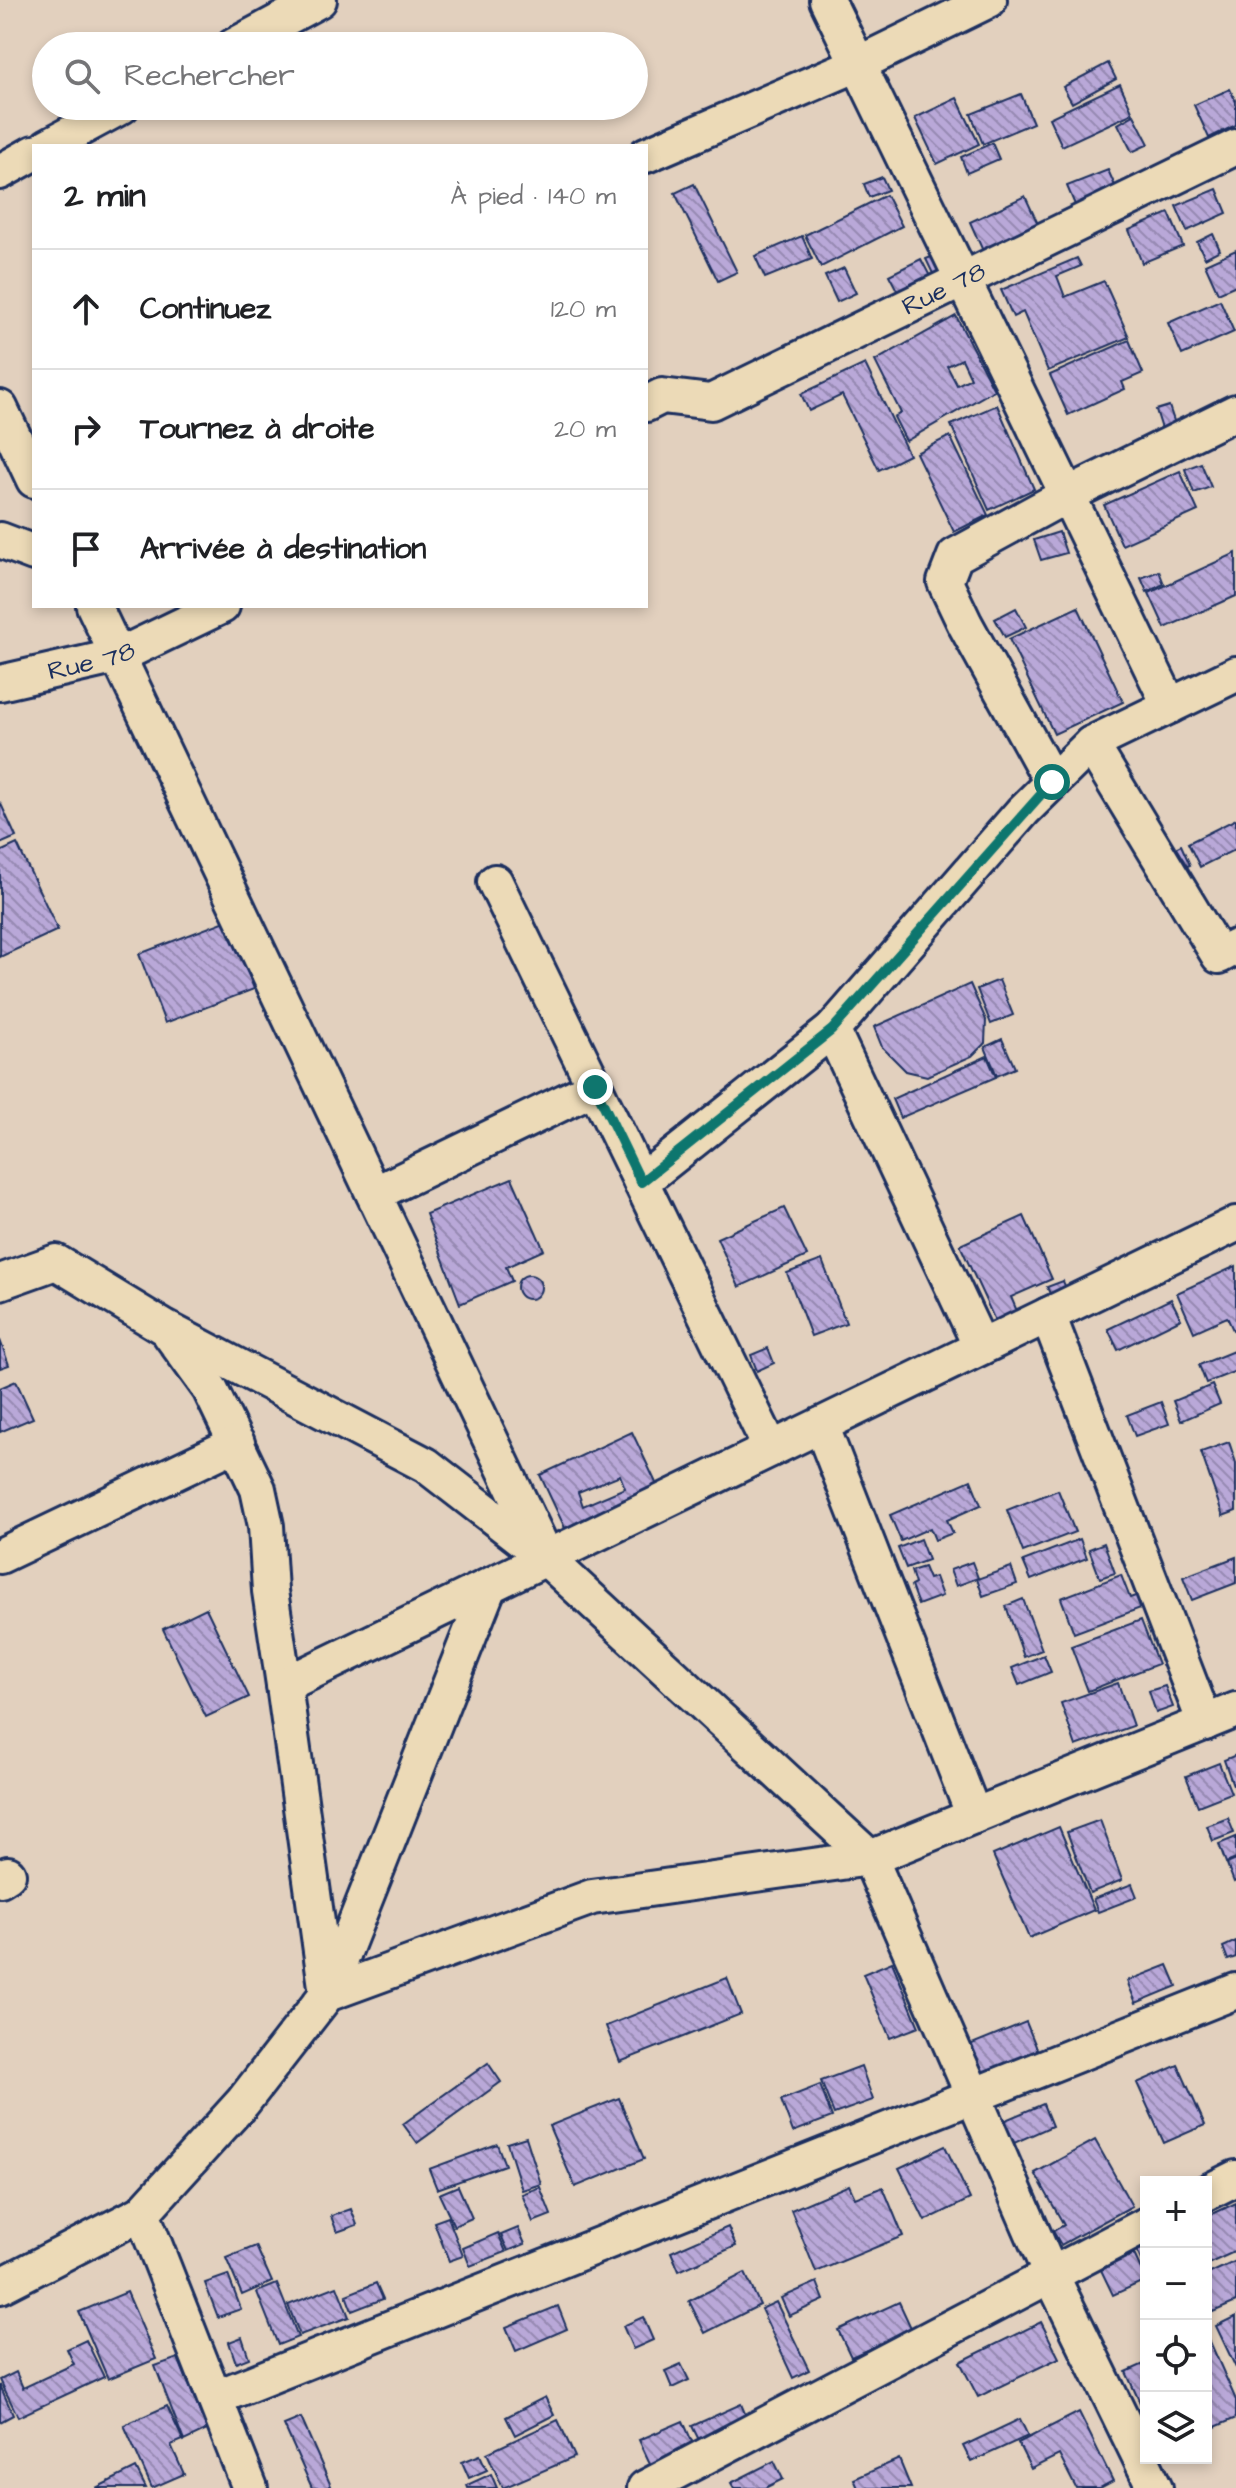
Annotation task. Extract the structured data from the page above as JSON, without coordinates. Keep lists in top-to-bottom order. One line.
{"streets":{"street":["Rue 78"]},"page":{"search":"Rechercher","heading":["2 min","À pied · 140 m"],"list":[["Continuez","120 m"],["Tournez à droite","20 m"],"Arrivée à destination"],"map_buttons":["+","−"]}}
